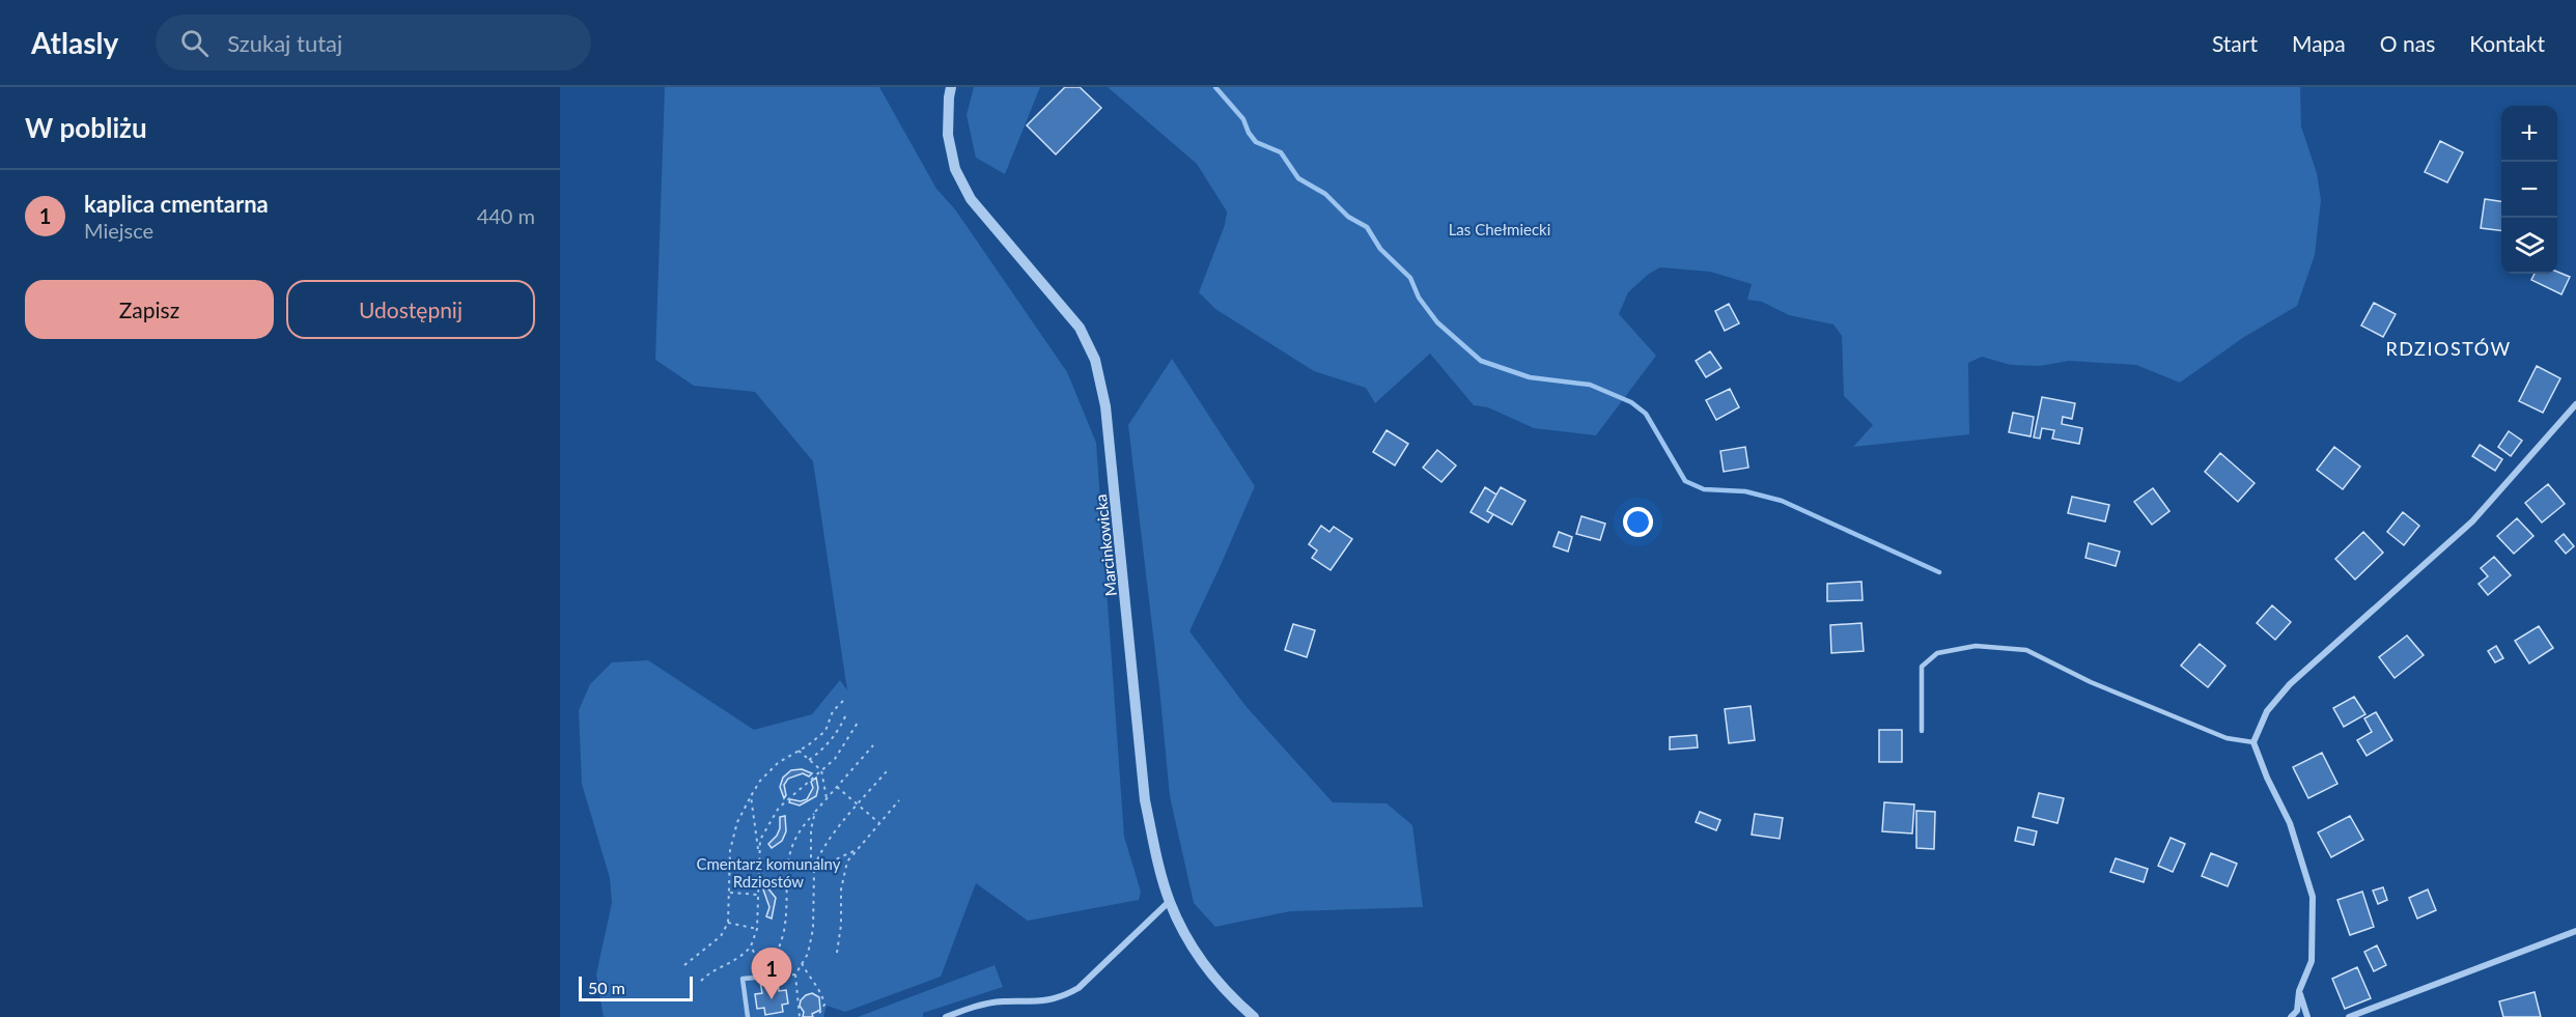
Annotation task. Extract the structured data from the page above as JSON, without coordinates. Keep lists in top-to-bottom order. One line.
{"streets":{"street":["Marcinkowicka"]},"districts":["RDZIOSTÓW"],"parks":["Las Chełmiecki","Cmentarz komunalny Rdziostów"],"scale_bar":"50 m","page":{"header":"Atlasly","search":"Szukaj tutaj","nav":["Start","Mapa","O nas","Kontakt"],"heading":"W pobliżu","map_buttons":["+","−"],"list":[{"mark":"1","name":"kaplica cmentarna","note":"Miejsce","value":"440 m"}],"buttons":["Zapisz","Udostępnij"],"pins":"1","scale":"50 m"}}
